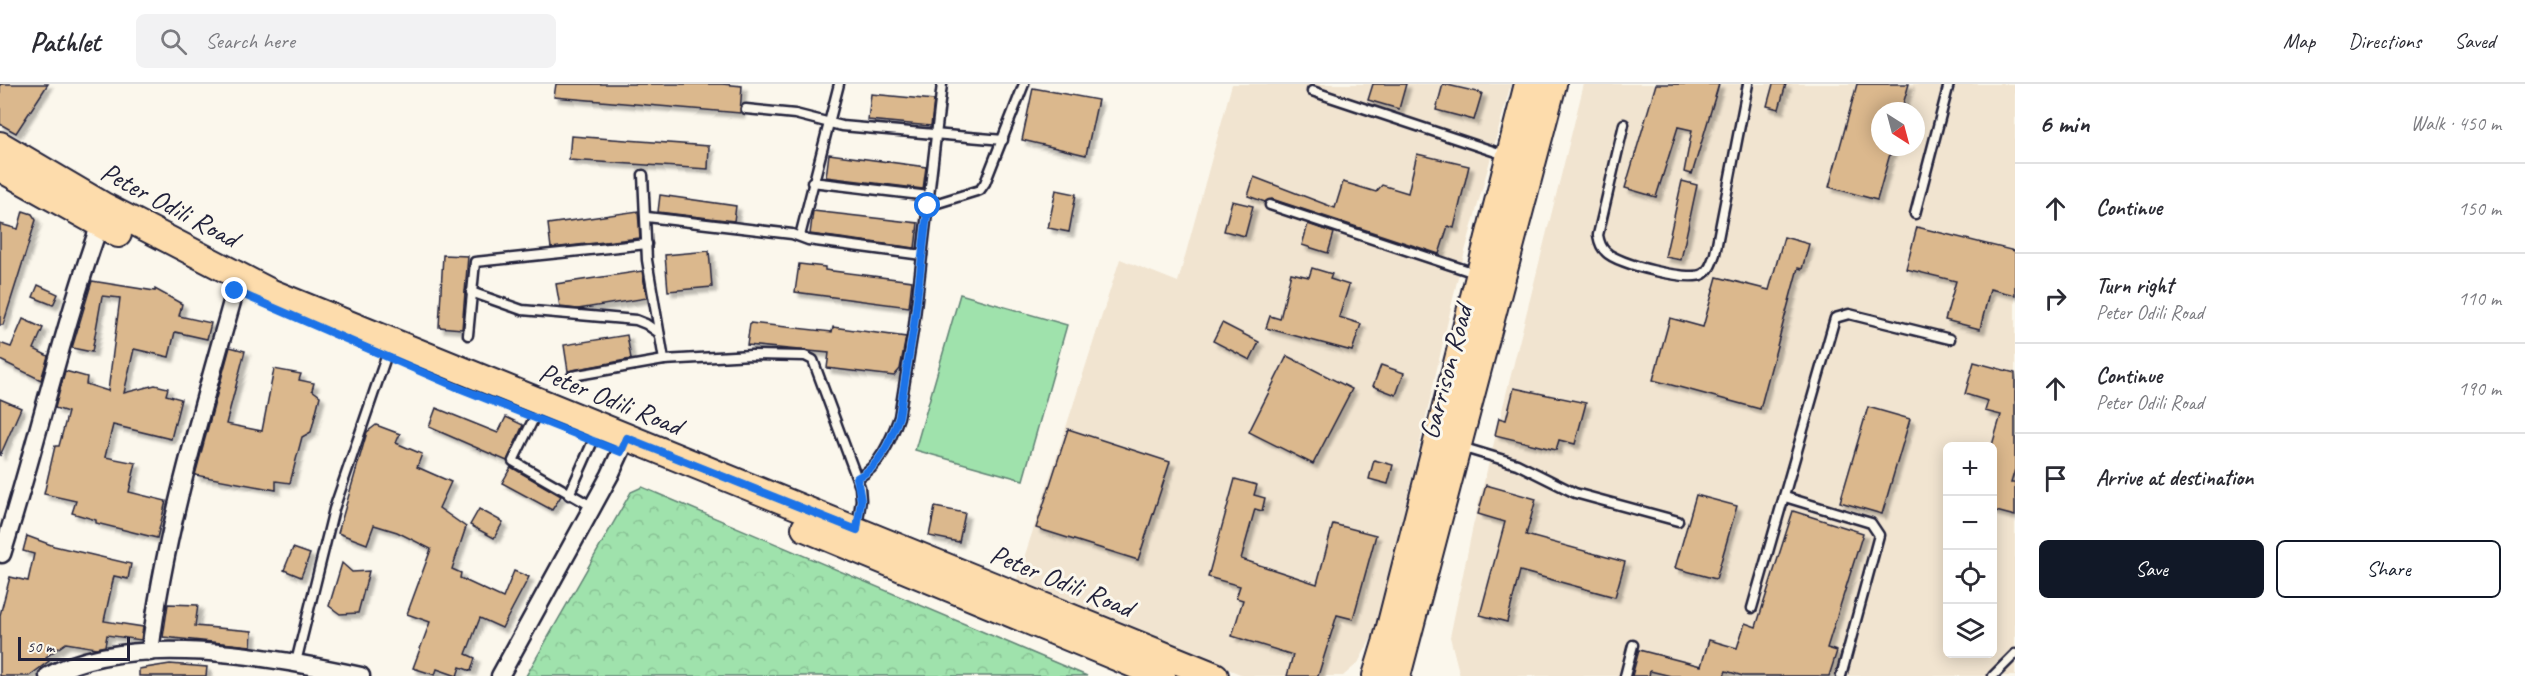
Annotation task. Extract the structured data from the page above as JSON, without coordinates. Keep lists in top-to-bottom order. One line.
{"streets":{"main road":["Peter Odili Road","Garrison Road"]},"scale_bar":"50 m","north":"bottom right","page":{"header":"Pathlet","search":"Search here","nav":["Map","Directions","Saved"],"heading":["6 min","Walk · 450 m"],"list":[["Continue","150 m"],["Turn right","Peter Odili Road","110 m"],["Continue","Peter Odili Road","190 m"],"Arrive at destination"],"map_buttons":["+","−"],"buttons":["Save","Share"],"scale":"50 m"}}
